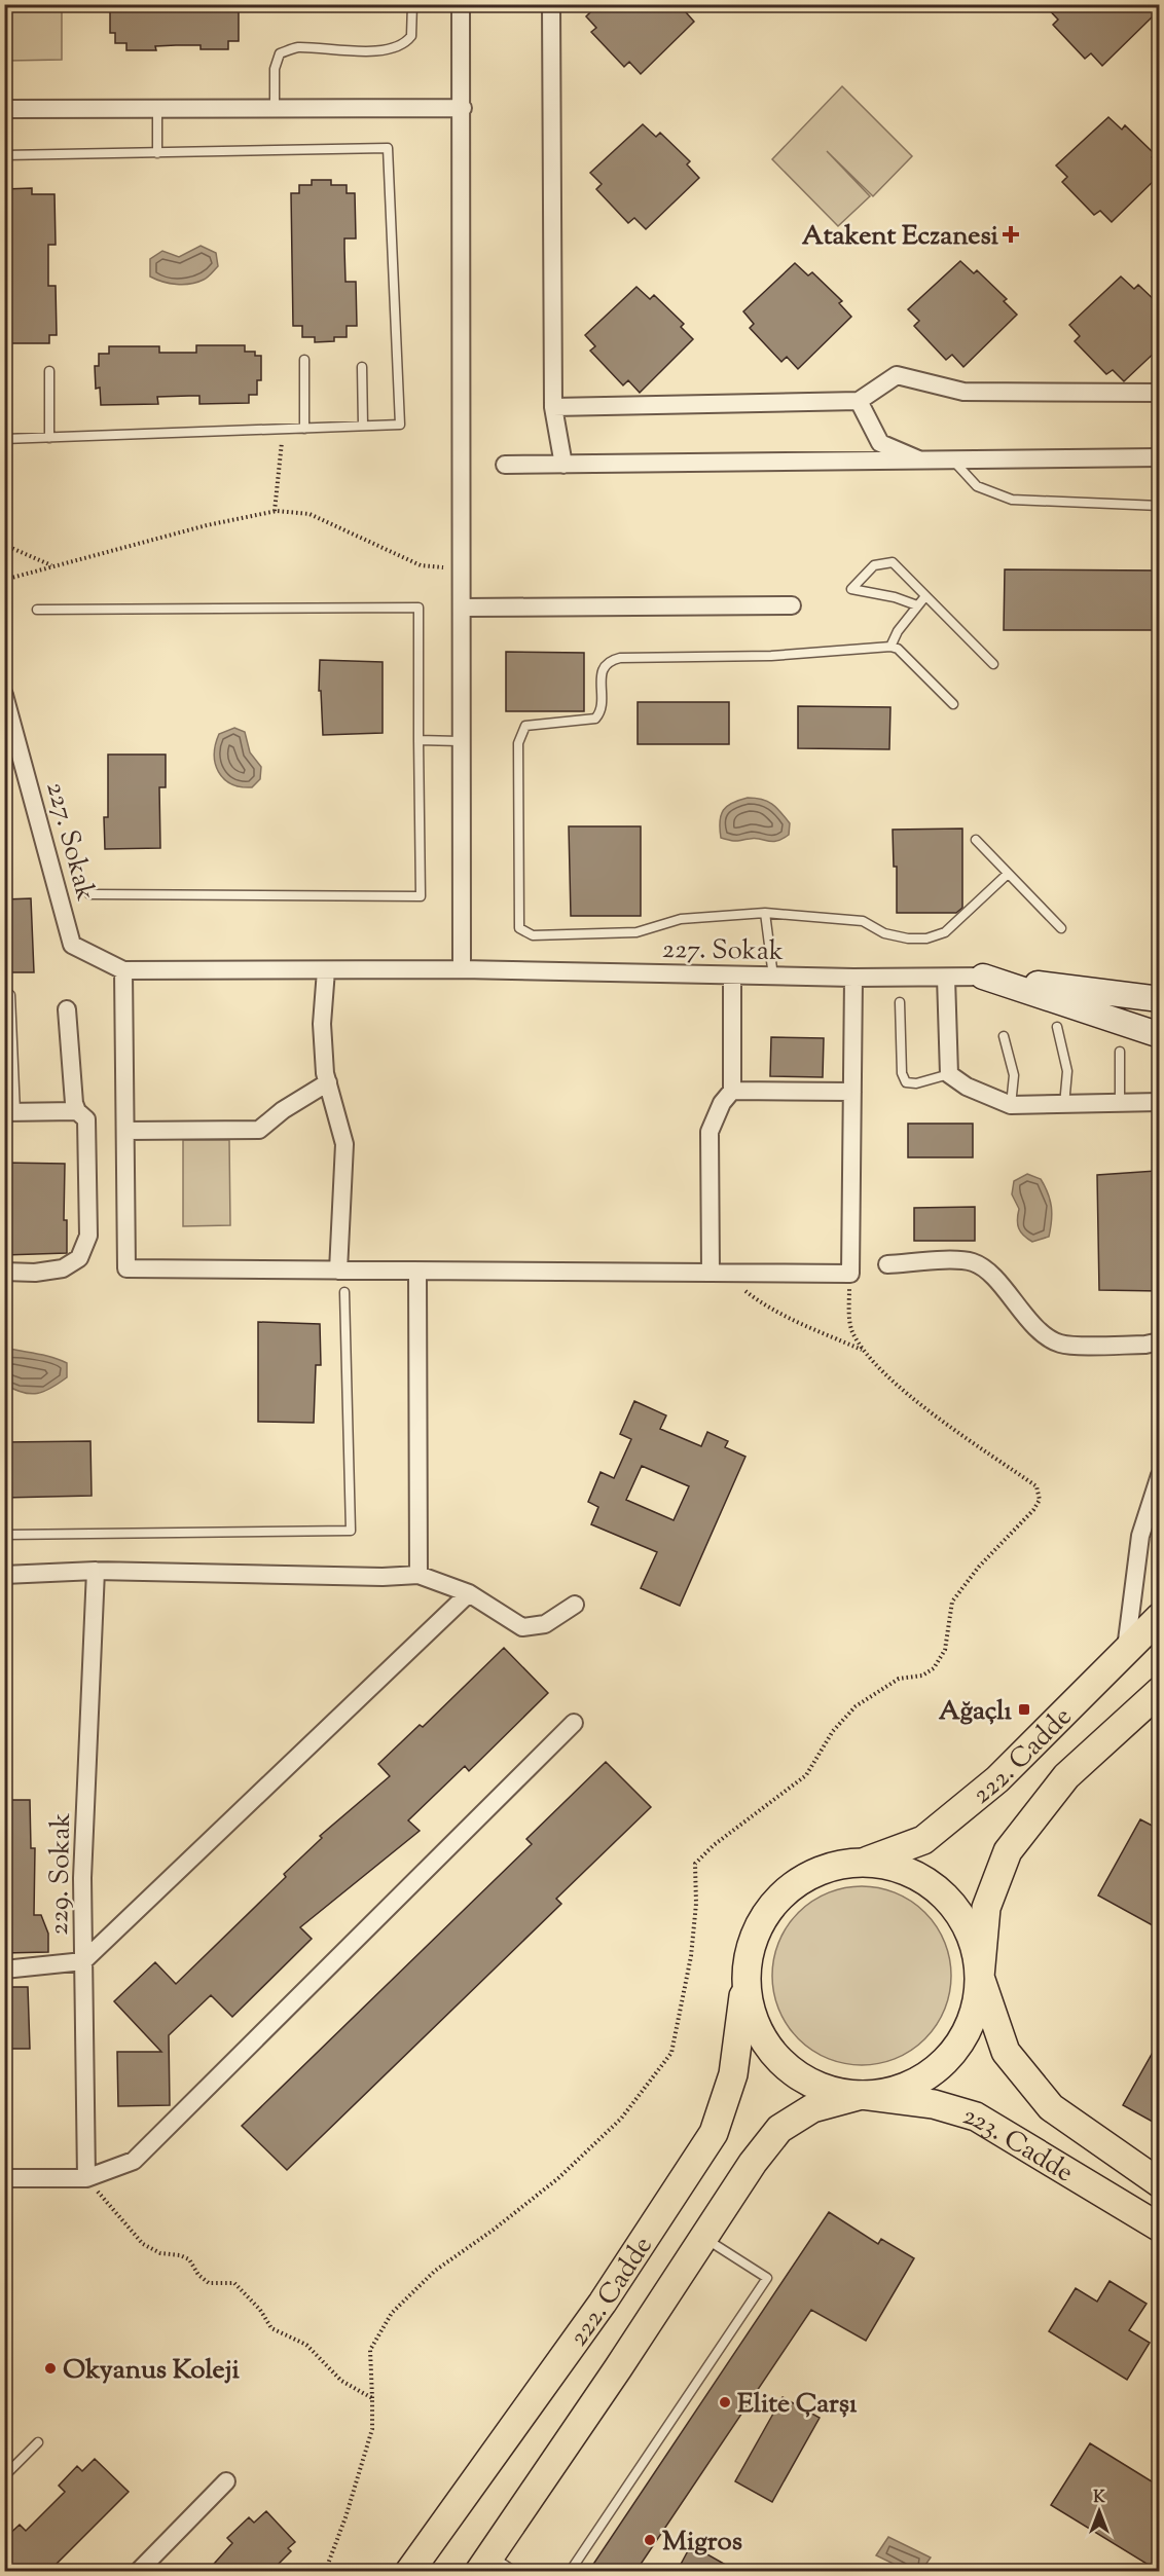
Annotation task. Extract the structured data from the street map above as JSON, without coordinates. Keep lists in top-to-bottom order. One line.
{"streets":{"main road":["222. Cadde","223. Cadde"],"street":["227. Sokak","229. Sokak"]},"crossings":[["222. Cadde","223. Cadde"]],"places":{"health":["Atakent Eczanesi"],"transit":["Ağaçlı"],"other":["Okyanus Koleji","Elite Çarşı","Migros"]},"north":"top"}
